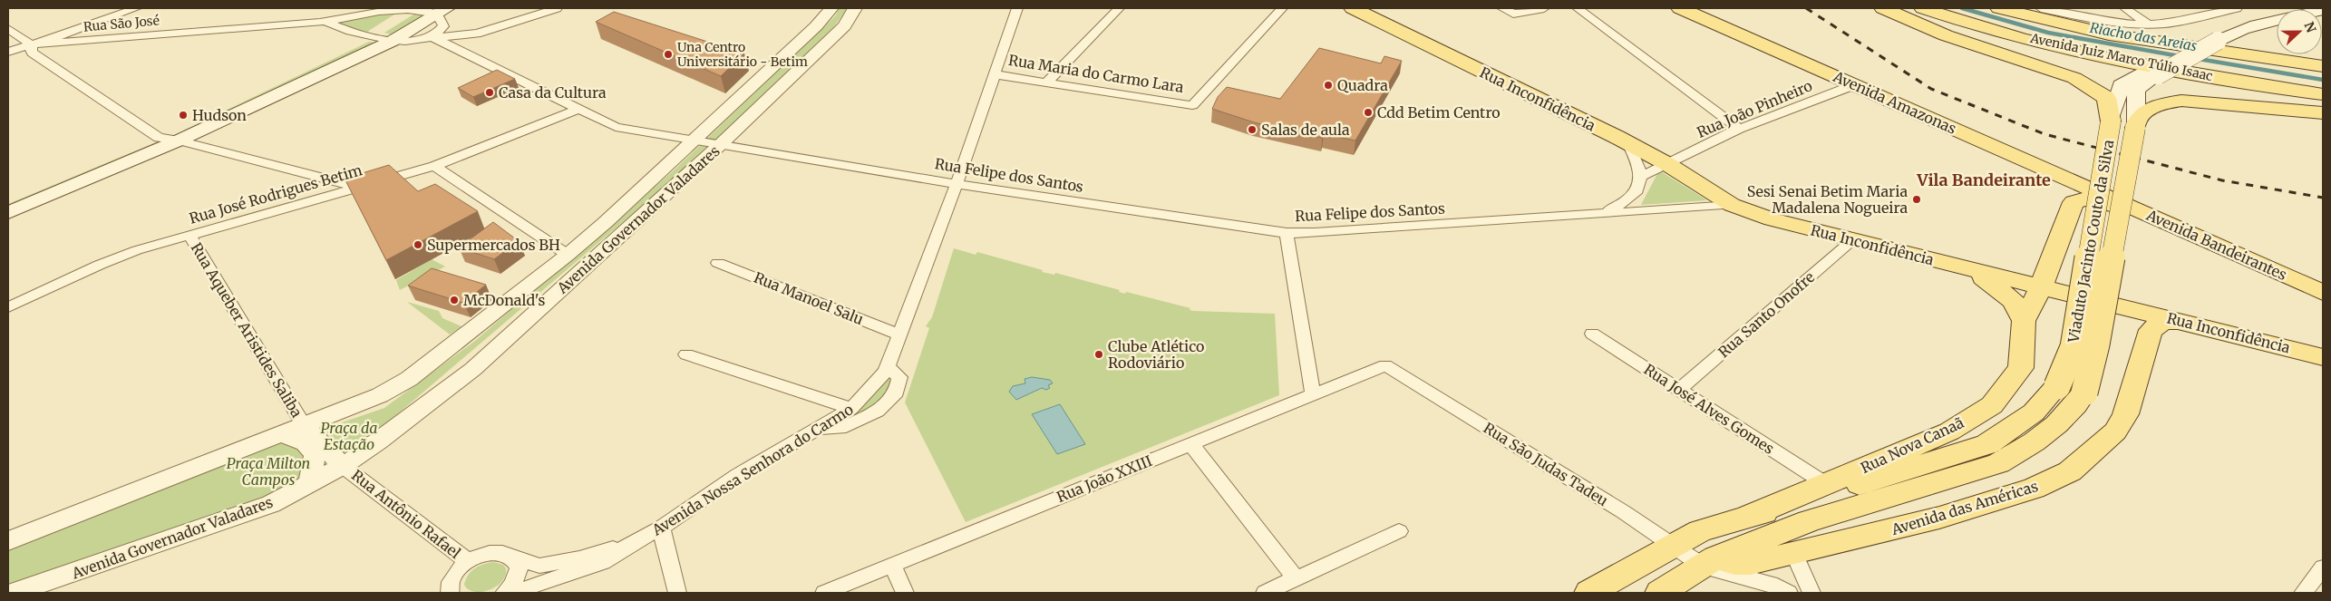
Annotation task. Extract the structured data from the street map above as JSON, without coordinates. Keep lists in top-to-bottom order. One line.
{"streets":{"main road":["Avenida Juiz Marco Túlio Isaac","Rua Inconfidência","Avenida Amazonas","Viaduto Jacinto Couto da Silva","Avenida Bandeirantes","Rua Nova Canaã","Avenida das Américas"],"street":["Rua São José","Rua Maria do Carmo Lara","Rua João Pinheiro","Rua Felipe dos Santos","Rua José Rodrigues Betim","Avenida Governador Valadares","Rua Manoel Salu","Rua Santo Onofre","Rua Aqueber Aristides Saliba","Rua José Alves Gomes","Rua São Judas Tadeu","Avenida Nossa Senhora do Carmo","Rua João XXIII","Rua Antônio Rafael"]},"crossings":[["Rua Maria do Carmo Lara","Avenida Nossa Senhora do Carmo"],["Rua Inconfidência","Rua João Pinheiro"],["Rua Inconfidência","Rua Felipe dos Santos"],["Rua Inconfidência","Rua Santo Onofre"],["Rua Inconfidência","Rua Nova Canaã"],["Rua Inconfidência","Avenida das Américas"],["Avenida Amazonas","Rua João Pinheiro"],["Avenida Amazonas","Avenida Bandeirantes"],["Rua João Pinheiro","Rua Felipe dos Santos"],["Rua Felipe dos Santos","Rua José Rodrigues Betim"],["Rua Felipe dos Santos","Avenida Governador Valadares"],["Rua Felipe dos Santos","Avenida Nossa Senhora do Carmo"],["Rua José Rodrigues Betim","Rua Aqueber Aristides Saliba"],["Avenida Governador Valadares","Rua Aqueber Aristides Saliba"],["Avenida Governador Valadares","Rua Antônio Rafael"],["Viaduto Jacinto Couto da Silva","Rua Nova Canaã"],["Viaduto Jacinto Couto da Silva","Rua São Judas Tadeu"],["Viaduto Jacinto Couto da Silva","Avenida das Américas"],["Avenida Bandeirantes","Rua Nova Canaã"],["Rua Manoel Salu","Avenida Nossa Senhora do Carmo"],["Rua Santo Onofre","Rua José Alves Gomes"],["Rua José Alves Gomes","Rua Nova Canaã"],["Rua São Judas Tadeu","Rua João XXIII"],["Rua São Judas Tadeu","Avenida das Américas"],["Avenida Nossa Senhora do Carmo","Rua Antônio Rafael"]],"districts":["Vila Bandeirante"],"water":["Riacho das Areias"],"parks":["Praça da Estação","Praça Milton Campos"],"places":["Una Centro Universitário - Betim","Quadra","Casa da Cultura","Cdd Betim Centro","Hudson","Salas de aula","Sesi Senai Betim Maria Madalena Nogueira","Supermercados BH","McDonald's","Clube Atlético Rodoviário"],"north":"right"}
